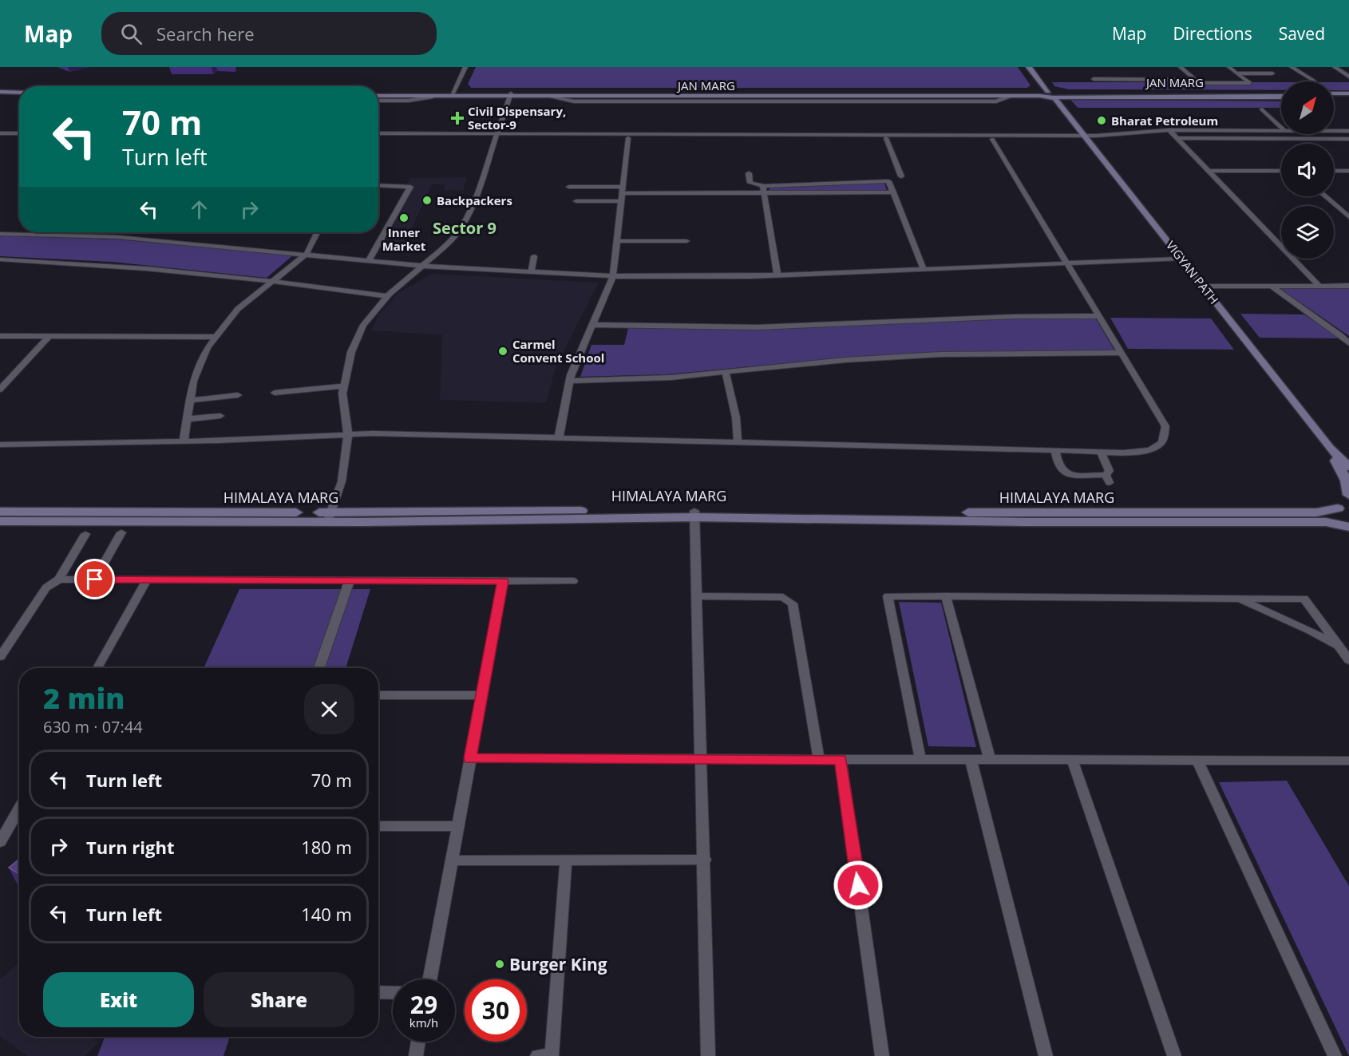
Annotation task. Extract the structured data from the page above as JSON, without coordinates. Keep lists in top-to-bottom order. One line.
{"streets":{"main road":["JAN MARG","VIGYAN PATH","HIMALAYA MARG"]},"crossings":[["JAN MARG","VIGYAN PATH"]],"districts":["Sector 9"],"places":{"health":["Civil Dispensary, Sector-9"],"other":["Bharat Petroleum","Backpackers","Inner Market","Carmel Convent School","Burger King"]},"north":"top right","page":{"header":"Map","search":"Search here","nav":["Map","Directions","Saved"],"turn":["70 m","Turn left"],"heading":["2 min","630 m · 07:44"],"list":[{"name":"Turn left","value":"70 m"},{"name":"Turn right","value":"180 m"},{"name":"Turn left","value":"140 m"}],"buttons":["Exit","Share"],"speed":"29 km/h","limit":"30"}}
